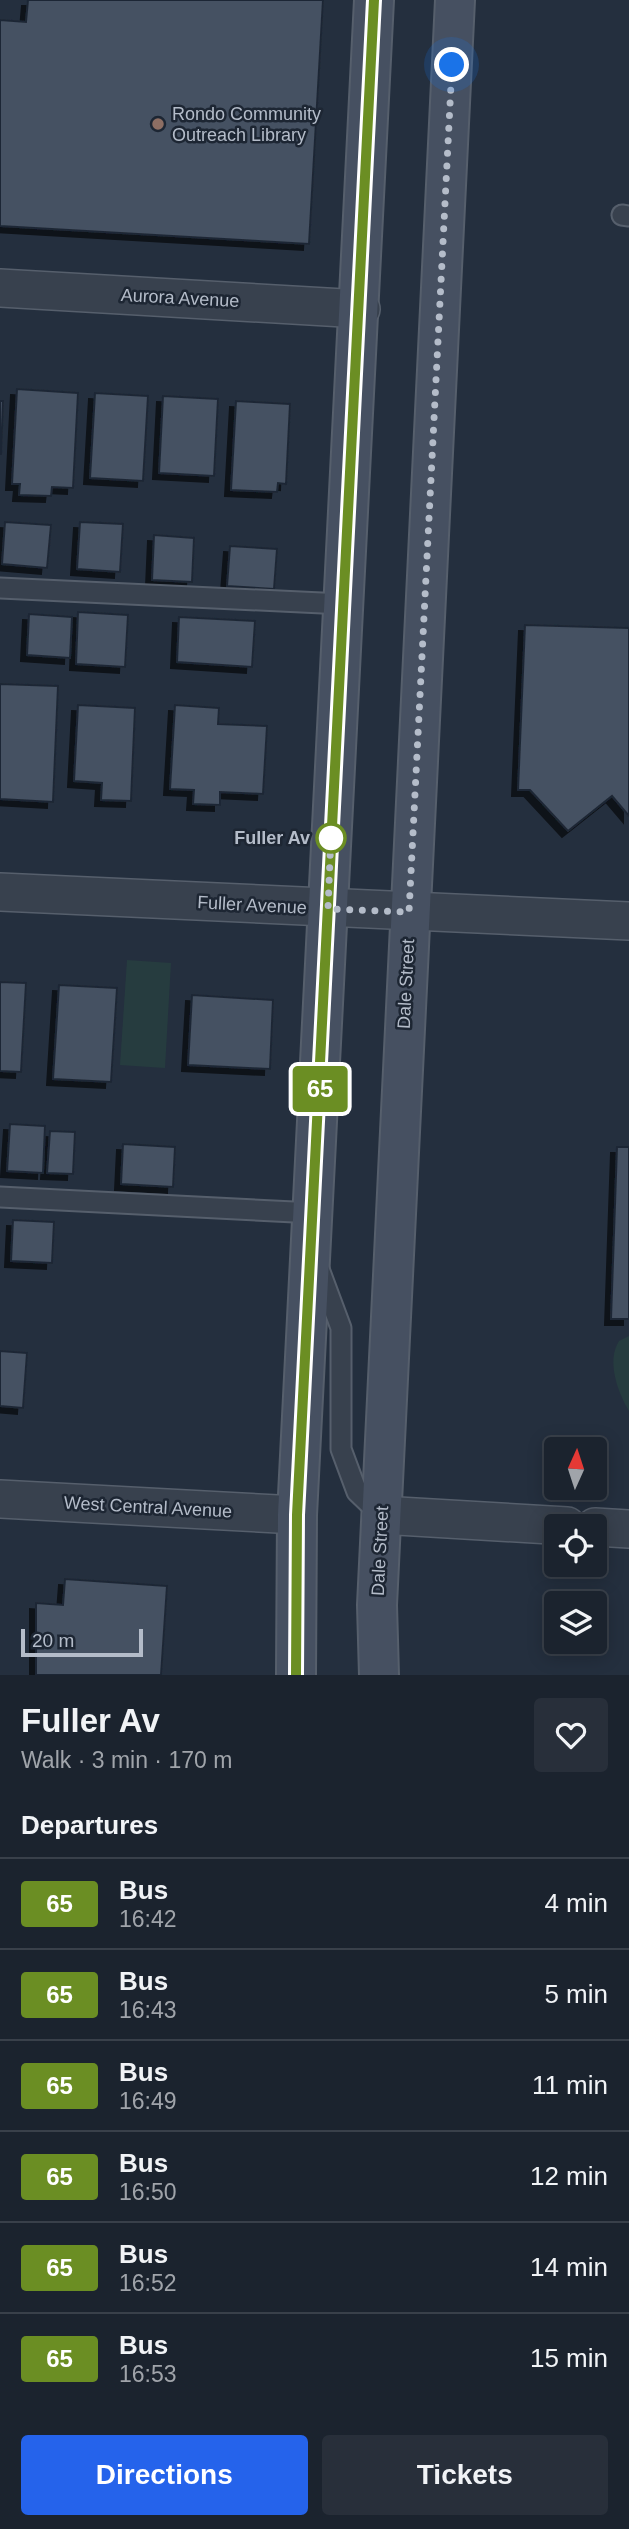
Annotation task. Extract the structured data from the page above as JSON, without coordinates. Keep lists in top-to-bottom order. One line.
{"streets":{"main road":["Dale Street"],"street":["Aurora Avenue","Fuller Avenue","West Central Avenue"]},"crossings":[["Fuller Avenue","Dale Street"]],"places":["Rondo Community Outreach Library","Fuller Av"],"lines":["bus line 65"],"scale_bar":"20 m","north":"top","page":{"on_map":"65","scale":"20 m","heading":[["Fuller Av","Walk · 3 min · 170 m"],"Departures"],"list":[{"mark":"65","name":"Bus","note":"16:42","value":"4 min"},{"mark":"65","name":"Bus","note":"16:43","value":"5 min"},{"mark":"65","name":"Bus","note":"16:49","value":"11 min"},{"mark":"65","name":"Bus","note":"16:50","value":"12 min"},{"mark":"65","name":"Bus","note":"16:52","value":"14 min"},{"mark":"65","name":"Bus","note":"16:53","value":"15 min"}],"buttons":["Directions","Tickets"]}}
